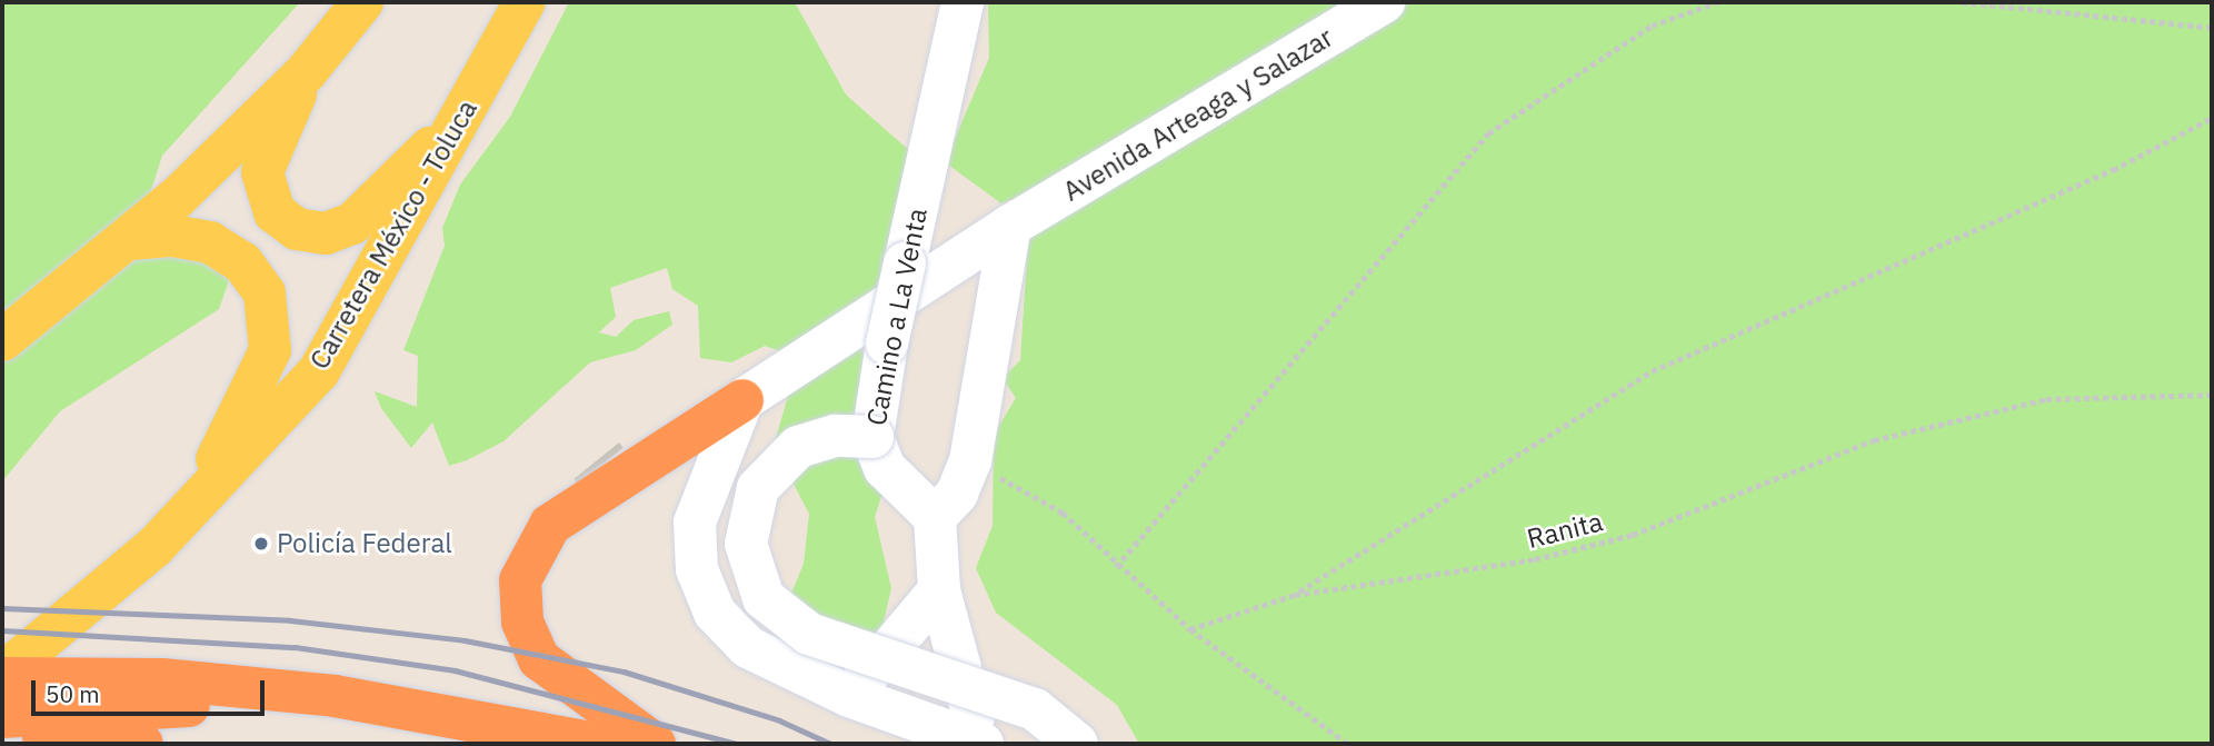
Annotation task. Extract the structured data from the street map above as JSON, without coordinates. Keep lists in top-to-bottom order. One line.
{"streets":{"main road":["Carretera México - Toluca"],"street":["Avenida Arteaga y Salazar","Camino a La Venta"],"path":["Ranita"]},"places":["Policía Federal"],"scale_bar":"50 m"}
